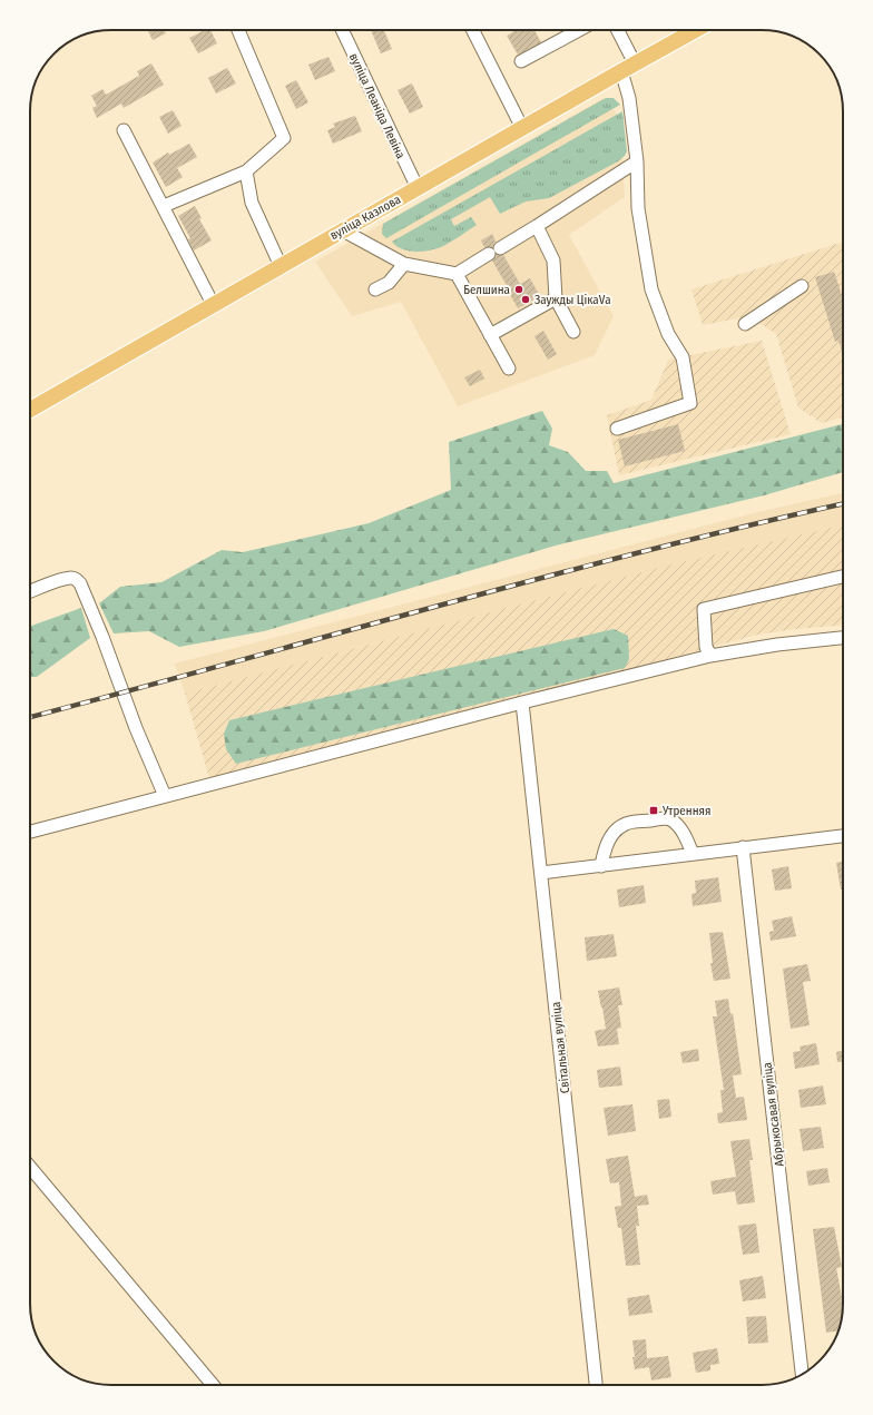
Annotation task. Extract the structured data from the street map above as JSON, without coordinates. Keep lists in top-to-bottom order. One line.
{"streets":{"main road":["вуліца Казлова"],"street":["вуліца Леаніда Левіна","Світальная вуліца","Абрыкосавая вуліца"]},"crossings":[["вуліца Леаніда Левіна","вуліца Казлова"]],"places":{"other":["Белшина","Заужды ЦікаVа"],"transit":["Утренняя"]}}
